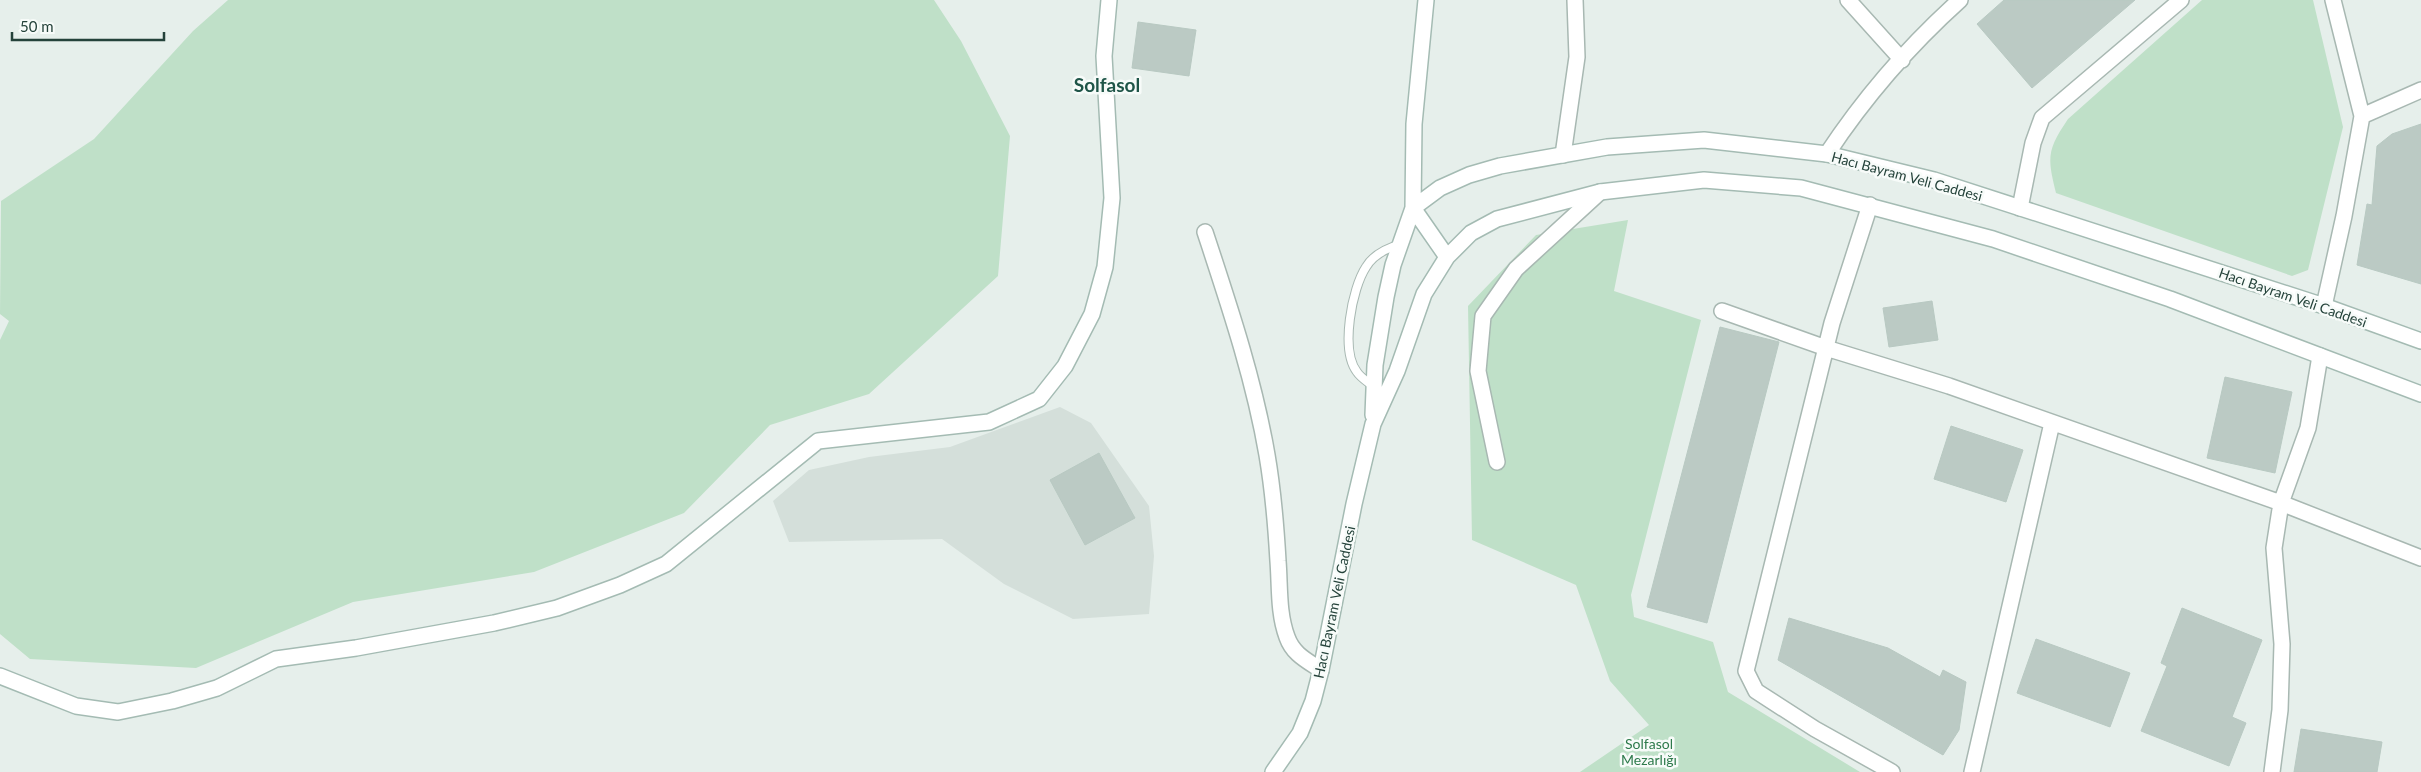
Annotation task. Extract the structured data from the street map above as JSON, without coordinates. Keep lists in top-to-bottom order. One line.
{"streets":{"street":["Hacı Bayram Veli Caddesi"]},"districts":["Solfasol"],"parks":["Solfasol Mezarlığı"],"scale_bar":"50 m"}
